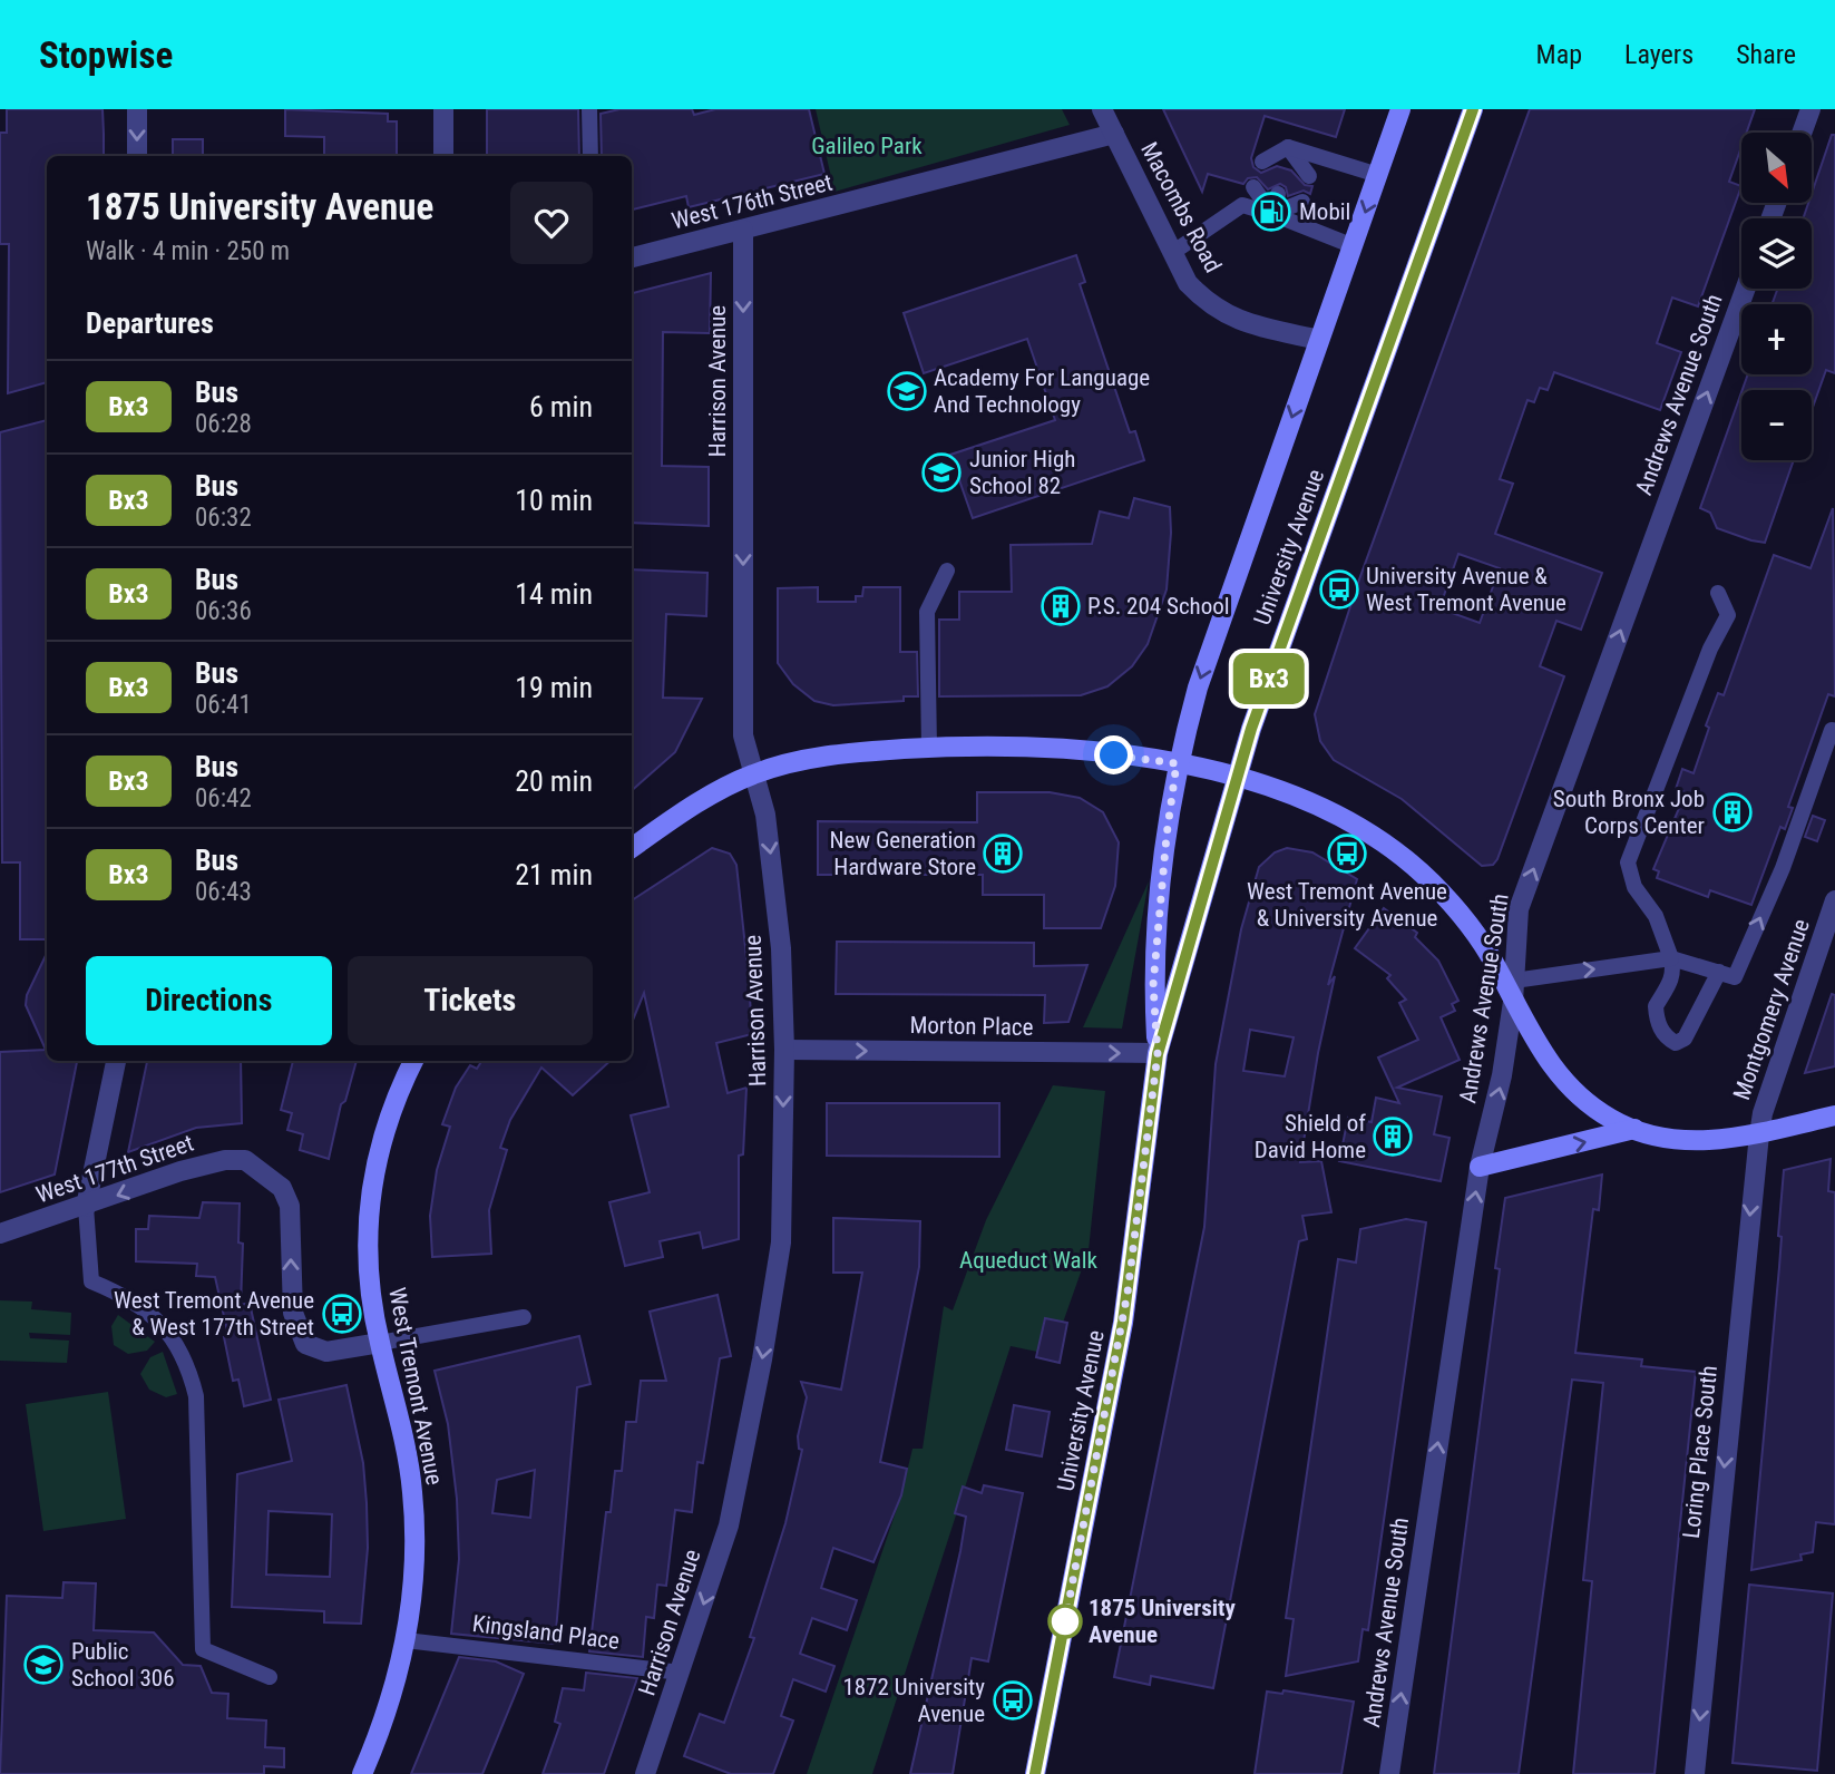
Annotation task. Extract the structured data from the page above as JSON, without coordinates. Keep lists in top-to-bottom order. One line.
{"streets":{"main road":["University Avenue","West Tremont Avenue"],"street":["West 176th Street","Macombs Road","Harrison Avenue","Andrews Avenue South","Montgomery Avenue","Morton Place","West 177th Street","Loring Place South"],"lane":["Kingsland Place"]},"crossings":[["West 176th Street","Macombs Road"],["West 176th Street","Harrison Avenue"],["Macombs Road","University Avenue"],["Harrison Avenue","Morton Place"],["Harrison Avenue","Kingsland Place"],["University Avenue","Morton Place"],["Montgomery Avenue","Loring Place South"],["West 177th Street","West Tremont Avenue"],["West Tremont Avenue","Kingsland Place"]],"one_way":["Harrison Avenue","Andrews Avenue South","Morton Place","Loring Place South"],"parks":["Galileo Park","Aqueduct Walk"],"places":{"fuel station":["Mobil"],"school or university":["Academy For Language And Technology","Junior High School 82","Public School 306"],"bus stop":["University Avenue & West Tremont Avenue","West Tremont Avenue & University Avenue","West Tremont Avenue & West 177th Street","1872 University Avenue"],"building":["P.S. 204 School","South Bronx Job Corps Center","New Generation Hardware Store","Shield of David Home"],"other":["1875 University Avenue"]},"lines":["bus line Bx3"],"north":"bottom right","page":{"header":"Stopwise","nav":["Map","Layers","Share"],"on_map":"Bx3","map_buttons":["+","−"],"heading":[["1875 University Avenue","Walk · 4 min · 250 m"],"Departures"],"list":[{"mark":"Bx3","name":"Bus","note":"06:28","value":"6 min"},{"mark":"Bx3","name":"Bus","note":"06:32","value":"10 min"},{"mark":"Bx3","name":"Bus","note":"06:36","value":"14 min"},{"mark":"Bx3","name":"Bus","note":"06:41","value":"19 min"},{"mark":"Bx3","name":"Bus","note":"06:42","value":"20 min"},{"mark":"Bx3","name":"Bus","note":"06:43","value":"21 min"}],"buttons":["Directions","Tickets"]}}
